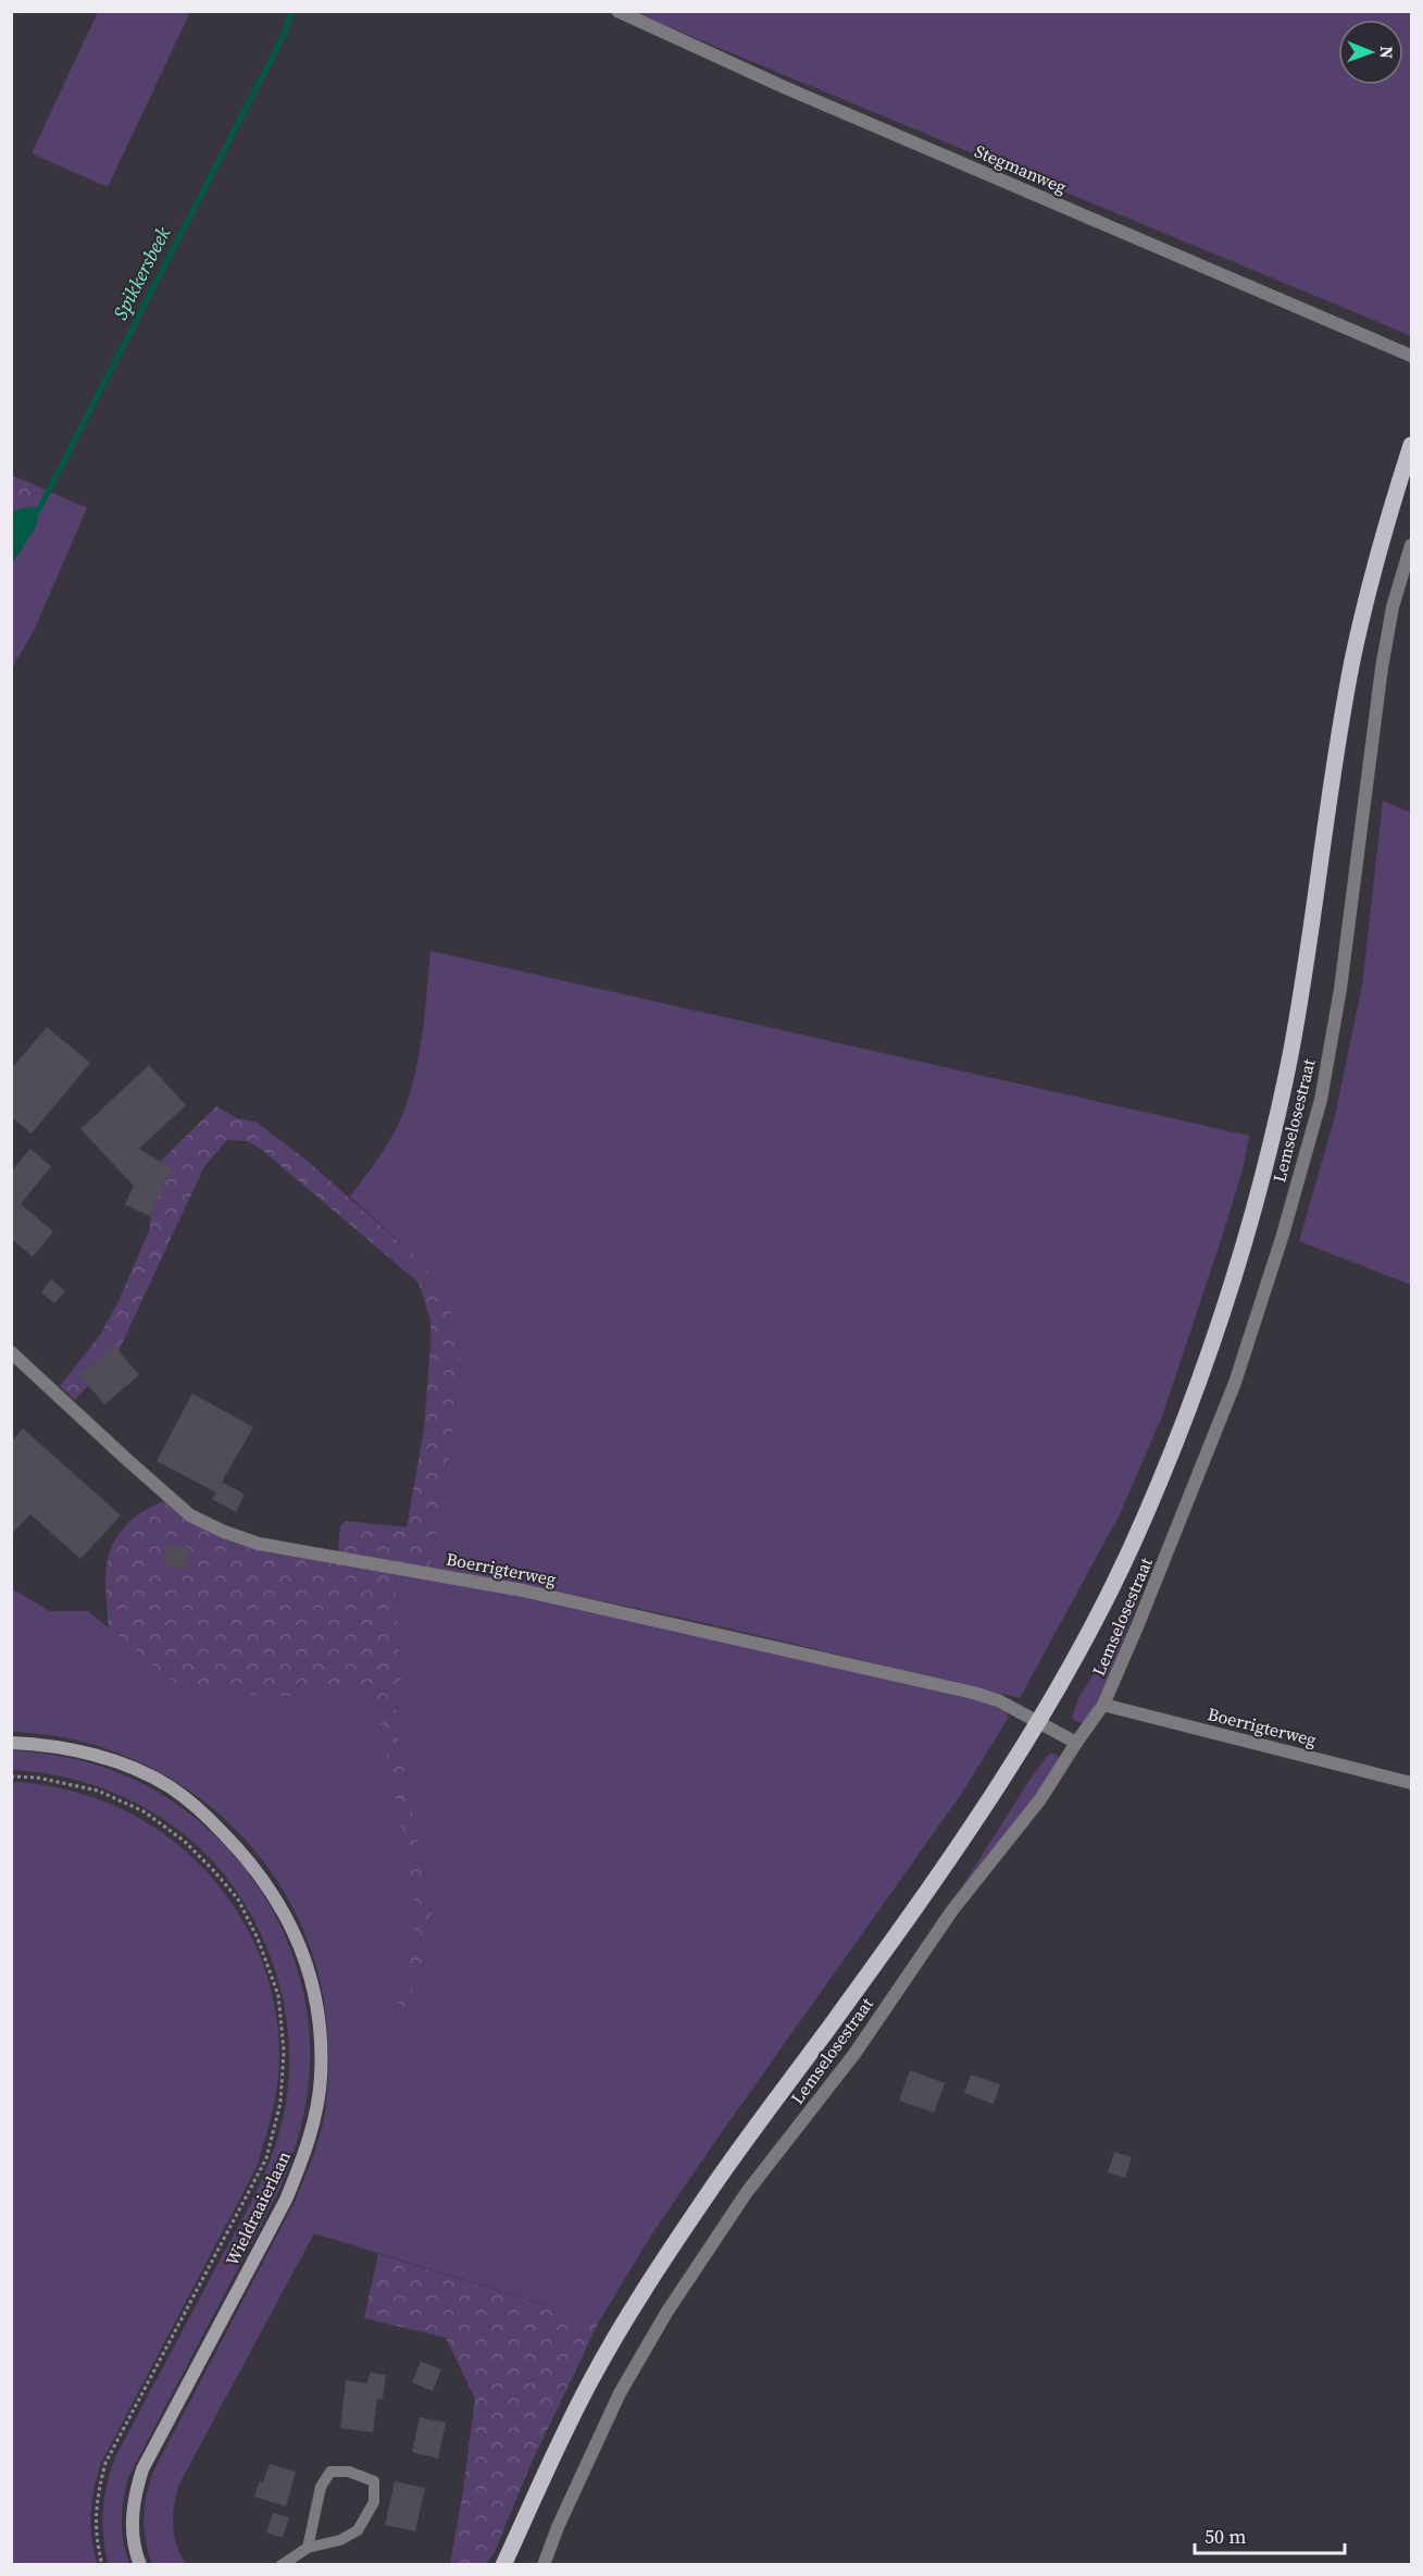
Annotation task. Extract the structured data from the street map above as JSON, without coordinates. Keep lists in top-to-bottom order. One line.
{"streets":{"street":["Stegmanweg","Lemselosestraat","Boerrigterweg","Wieldraaierlaan"]},"crossings":[["Lemselosestraat","Boerrigterweg"]],"water":["Spikkersbeek"],"scale_bar":"50 m","north":"right"}
